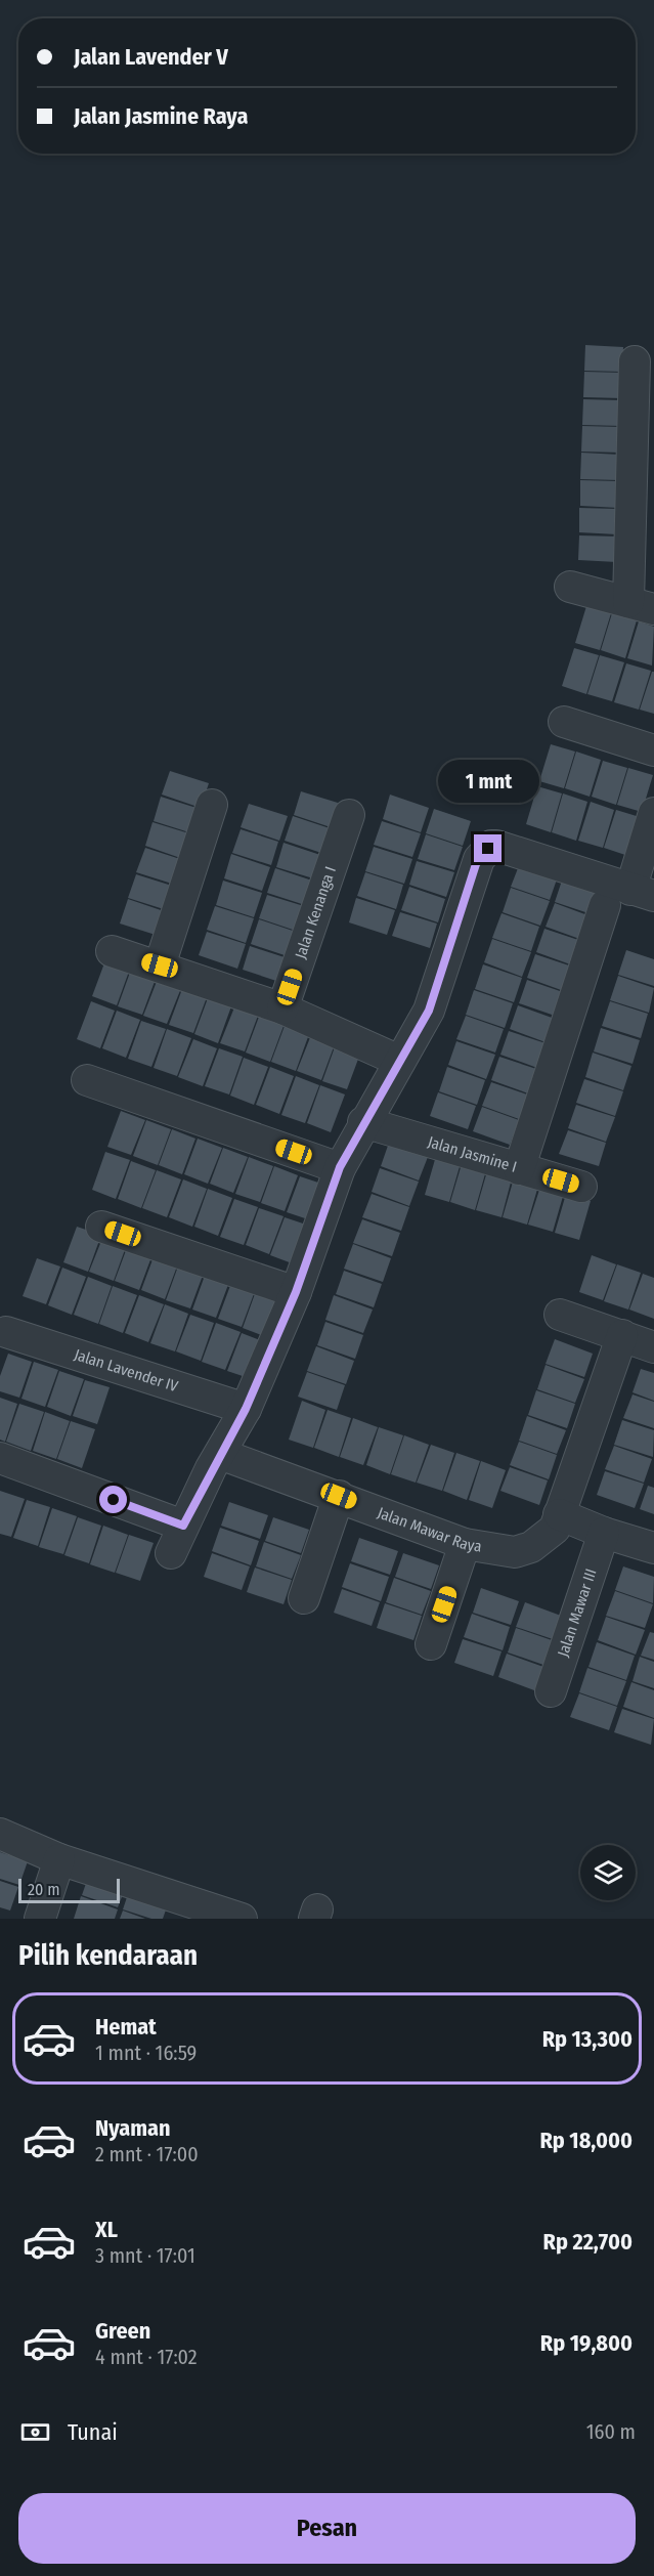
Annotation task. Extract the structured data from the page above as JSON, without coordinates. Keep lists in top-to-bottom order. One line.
{"streets":{"street":["Jalan Kenanga I","Jalan Jasmine I","Jalan Lavender IV","Jalan Mawar Raya","Jalan Mawar III"]},"scale_bar":"20 m","page":{"banner":["Jalan Lavender V","Jalan Jasmine Raya"],"bubble":"1 mnt","scale":"20 m","heading":"Pilih kendaraan","list":[{"name":"Hemat","note":"1 mnt · 16:59","value":"Rp 13,300"},{"name":"Nyaman","note":"2 mnt · 17:00","value":"Rp 18,000"},{"name":"XL","note":"3 mnt · 17:01","value":"Rp 22,700"},{"name":"Green","note":"4 mnt · 17:02","value":"Rp 19,800"}],"pay":["Tunai","160 m"],"buttons":"Pesan"}}
